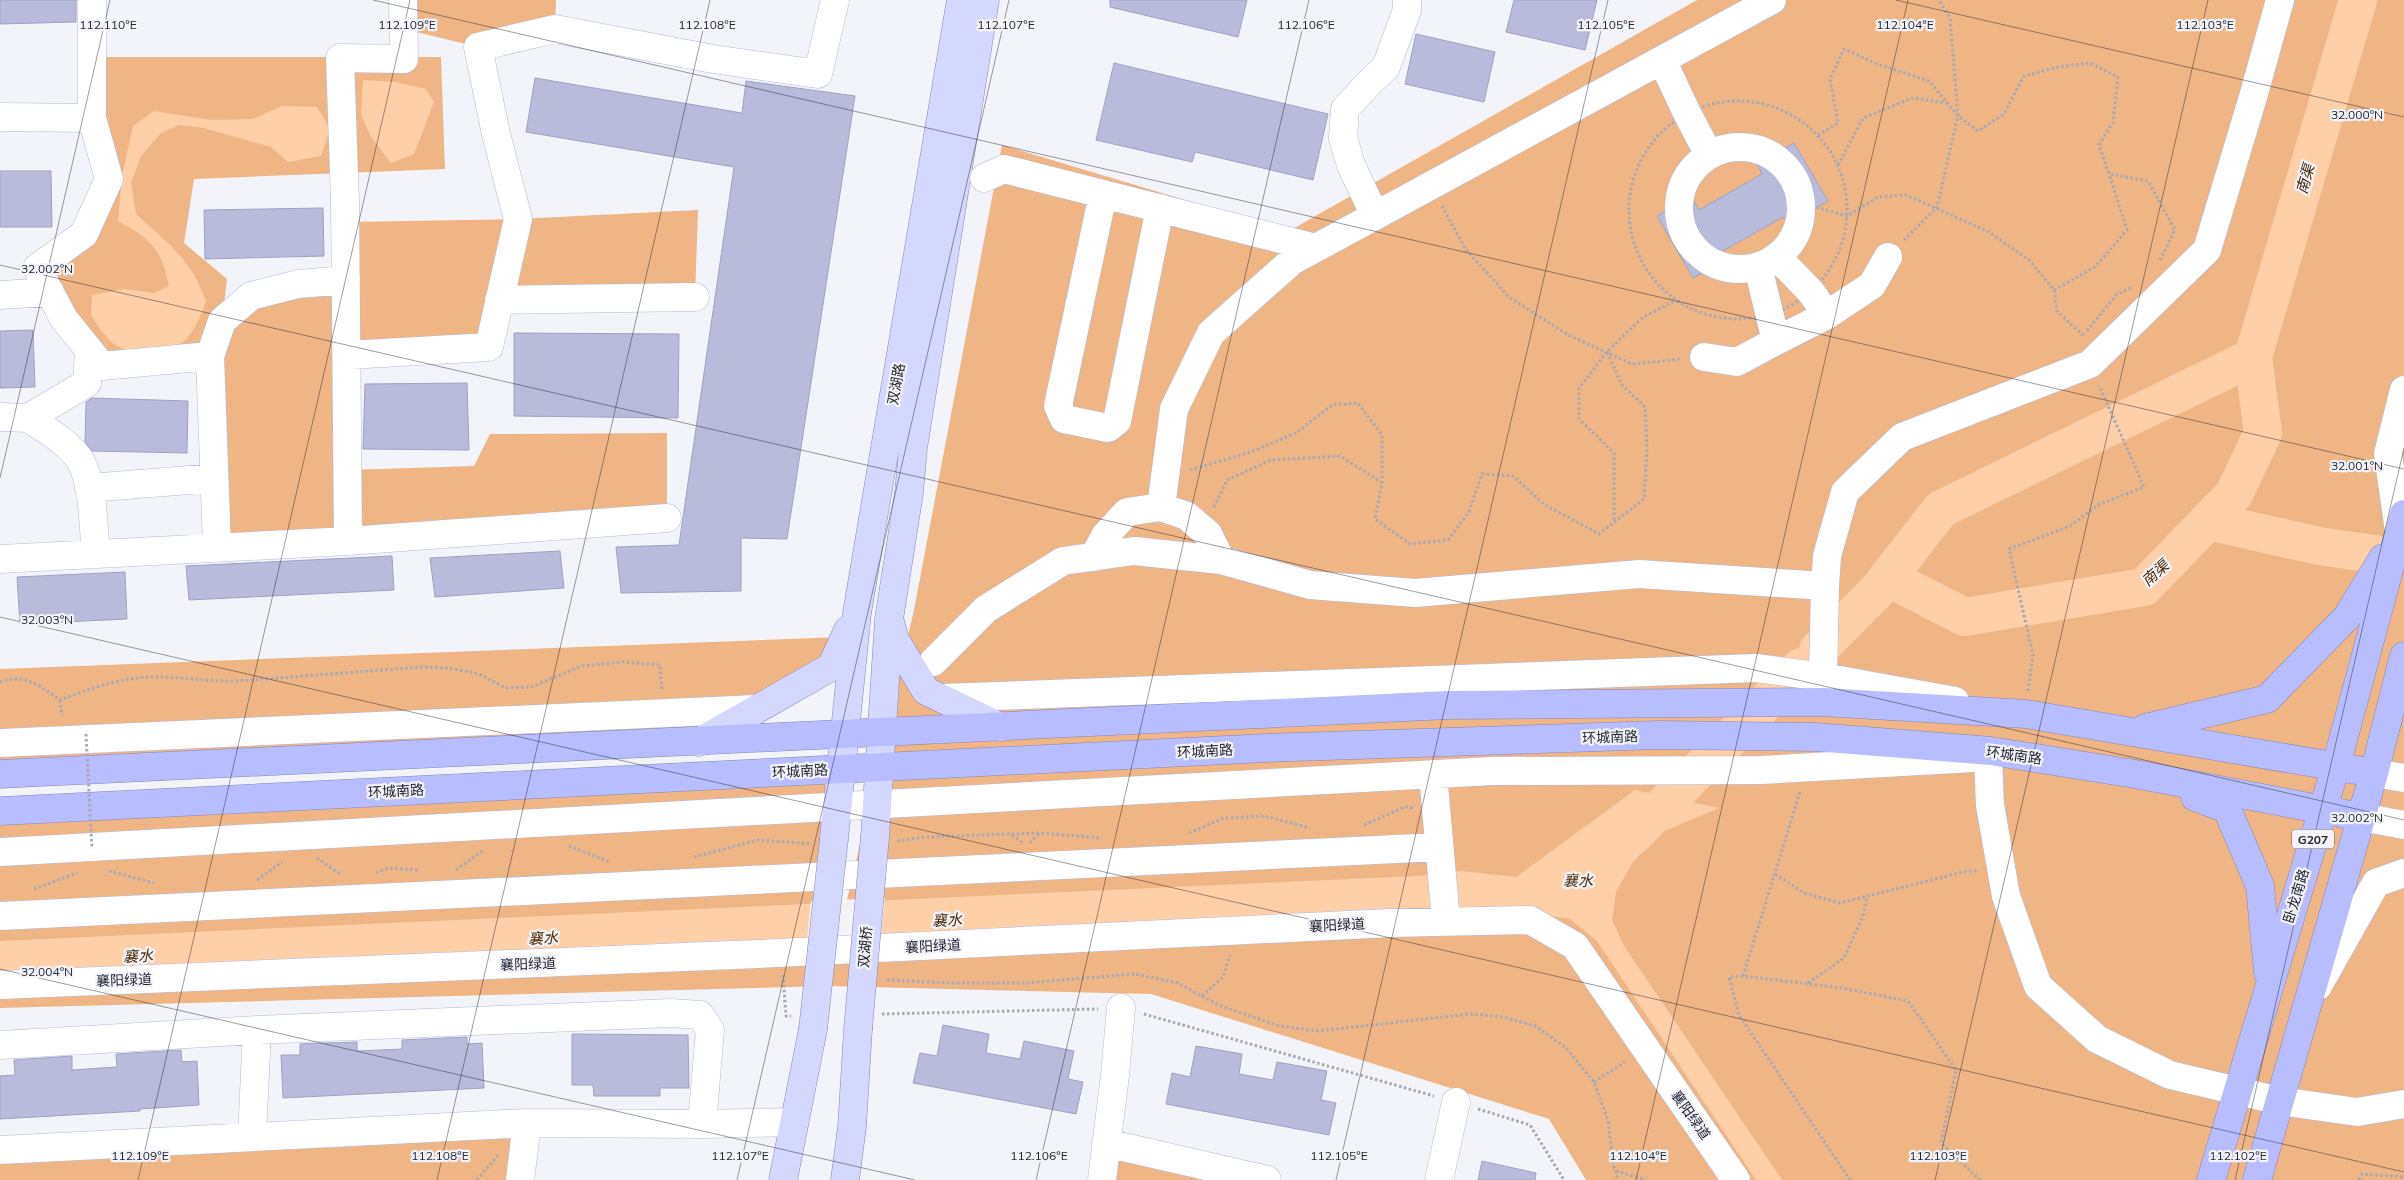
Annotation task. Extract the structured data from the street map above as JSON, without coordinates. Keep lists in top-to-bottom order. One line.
{"streets":{"highway":["环城南路","G207","卧龙南路"],"main road":["双湖路","双湖桥"],"street":["襄阳绿道"]},"crossings":[["双湖路","环城南路"],["双湖路","双湖桥"],["环城南路","G207"],["环城南路","卧龙南路"],["环城南路","双湖桥"]],"water":["南渠","襄水"],"coordinates":["112.110°E","112.107°E","112.106°E","112.104°E","112.103°E","112.109°E","112.108°E","112.105°E","32.000°N","32.002°N","32.001°N","32.003°N","32.004°N","112.102°E"]}
